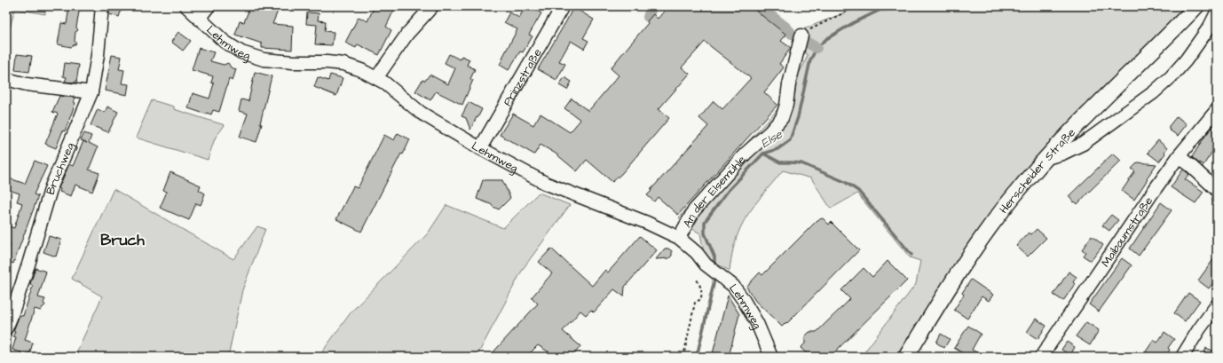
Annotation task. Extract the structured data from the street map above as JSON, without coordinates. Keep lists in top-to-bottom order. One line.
{"streets":{"main road":["Herscheider Straße"],"street":["Lehmweg","Prinzstraße","Bruchweg","An der Elsemühle","Maibaumstraße"]},"crossings":[["Lehmweg","Prinzstraße"],["Lehmweg","An der Elsemühle"]],"districts":["Bruch"],"water":["Else"]}
